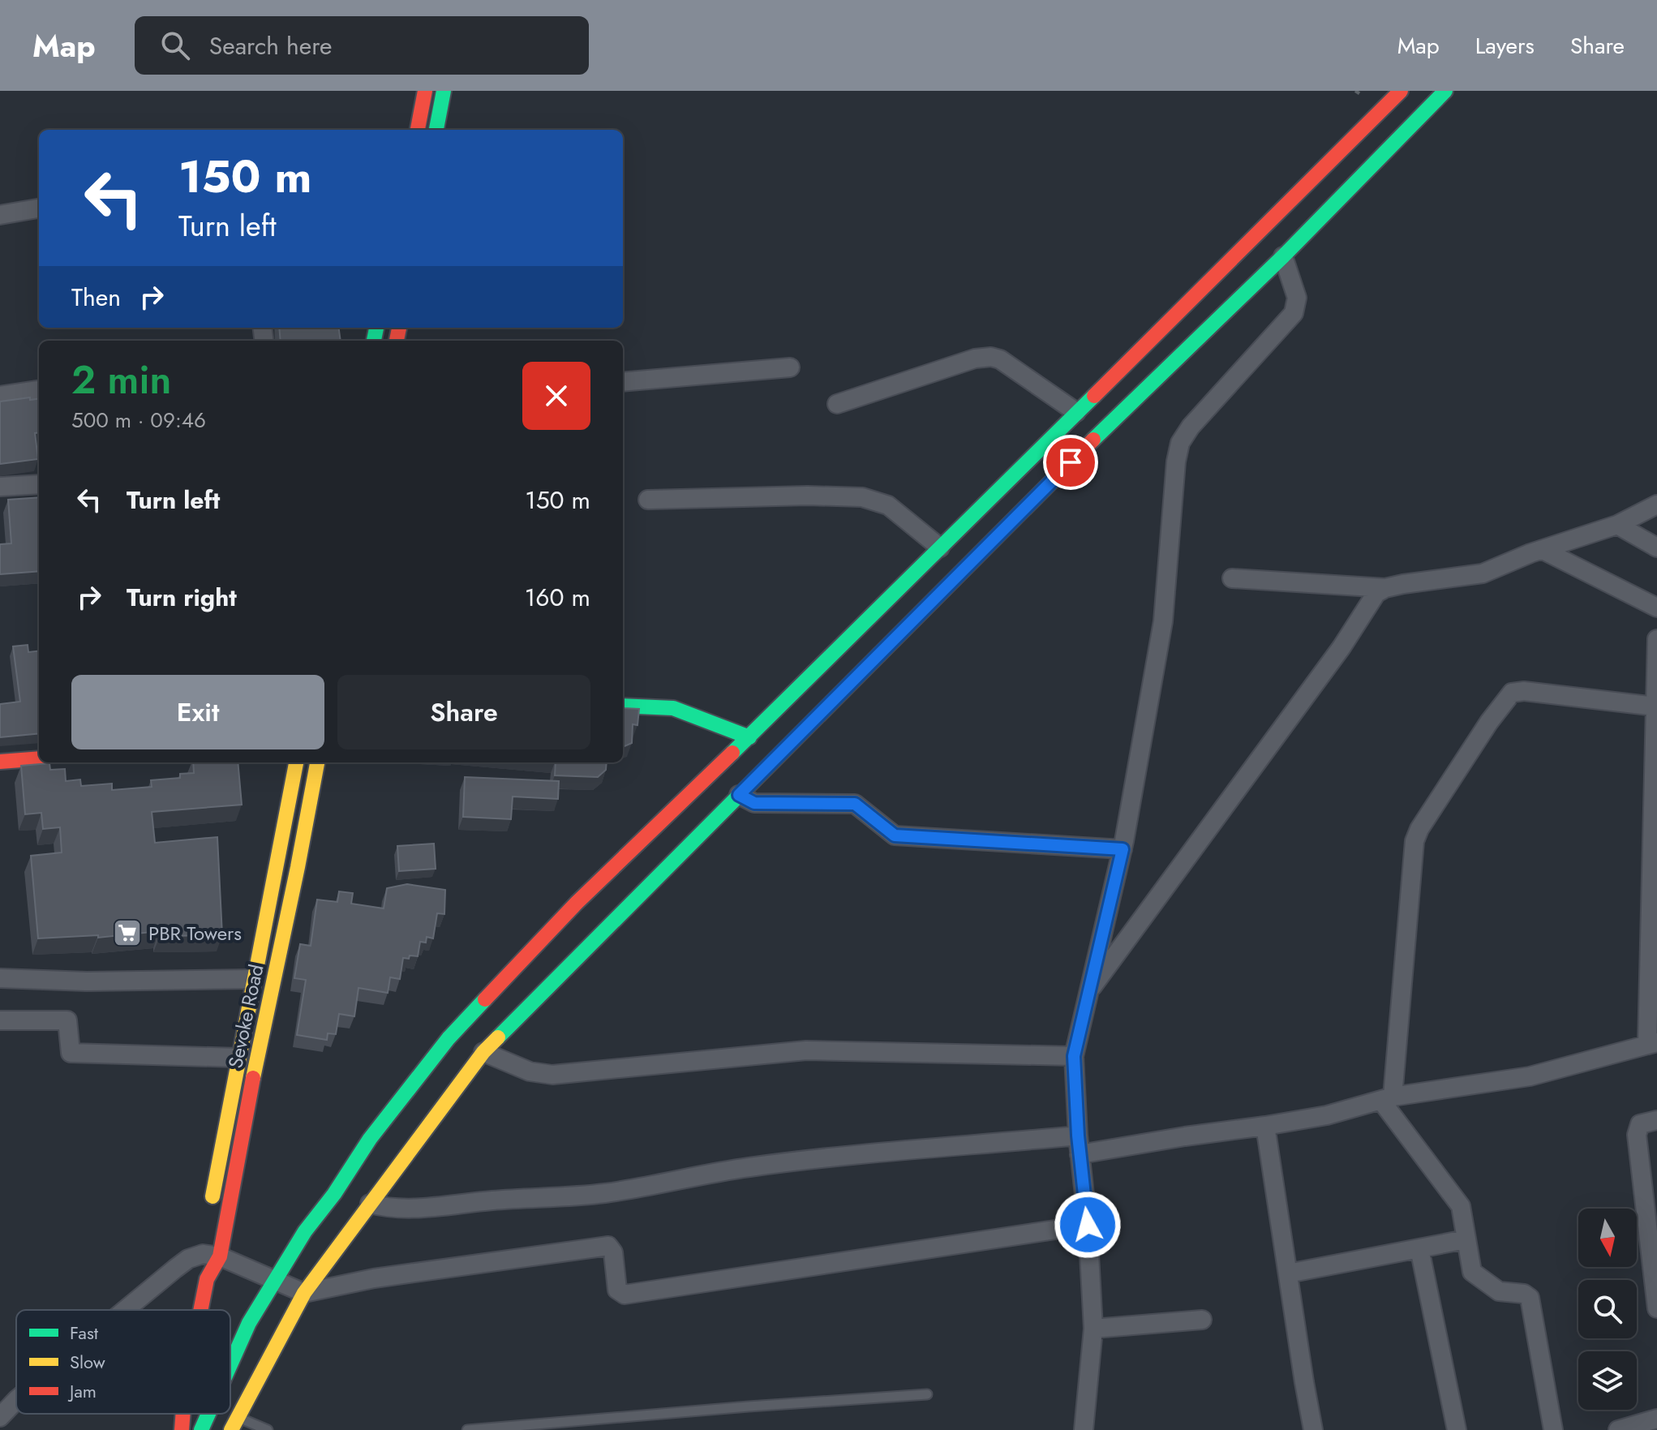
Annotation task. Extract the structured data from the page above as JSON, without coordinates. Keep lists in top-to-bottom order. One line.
{"streets":{"main road":["Sevoke Road"]},"places":{"supermarket":["PBR Towers"]},"legend":["Fast","Slow","Jam"],"north":"bottom","page":{"header":"Map","search":"Search here","nav":["Map","Layers","Share"],"turn":["150 m","Turn left"],"then":"Then","heading":["2 min","500 m · 09:46"],"list":[{"name":"Turn left","value":"150 m"},{"name":"Turn right","value":"160 m"}],"buttons":["Exit","Share"]}}
